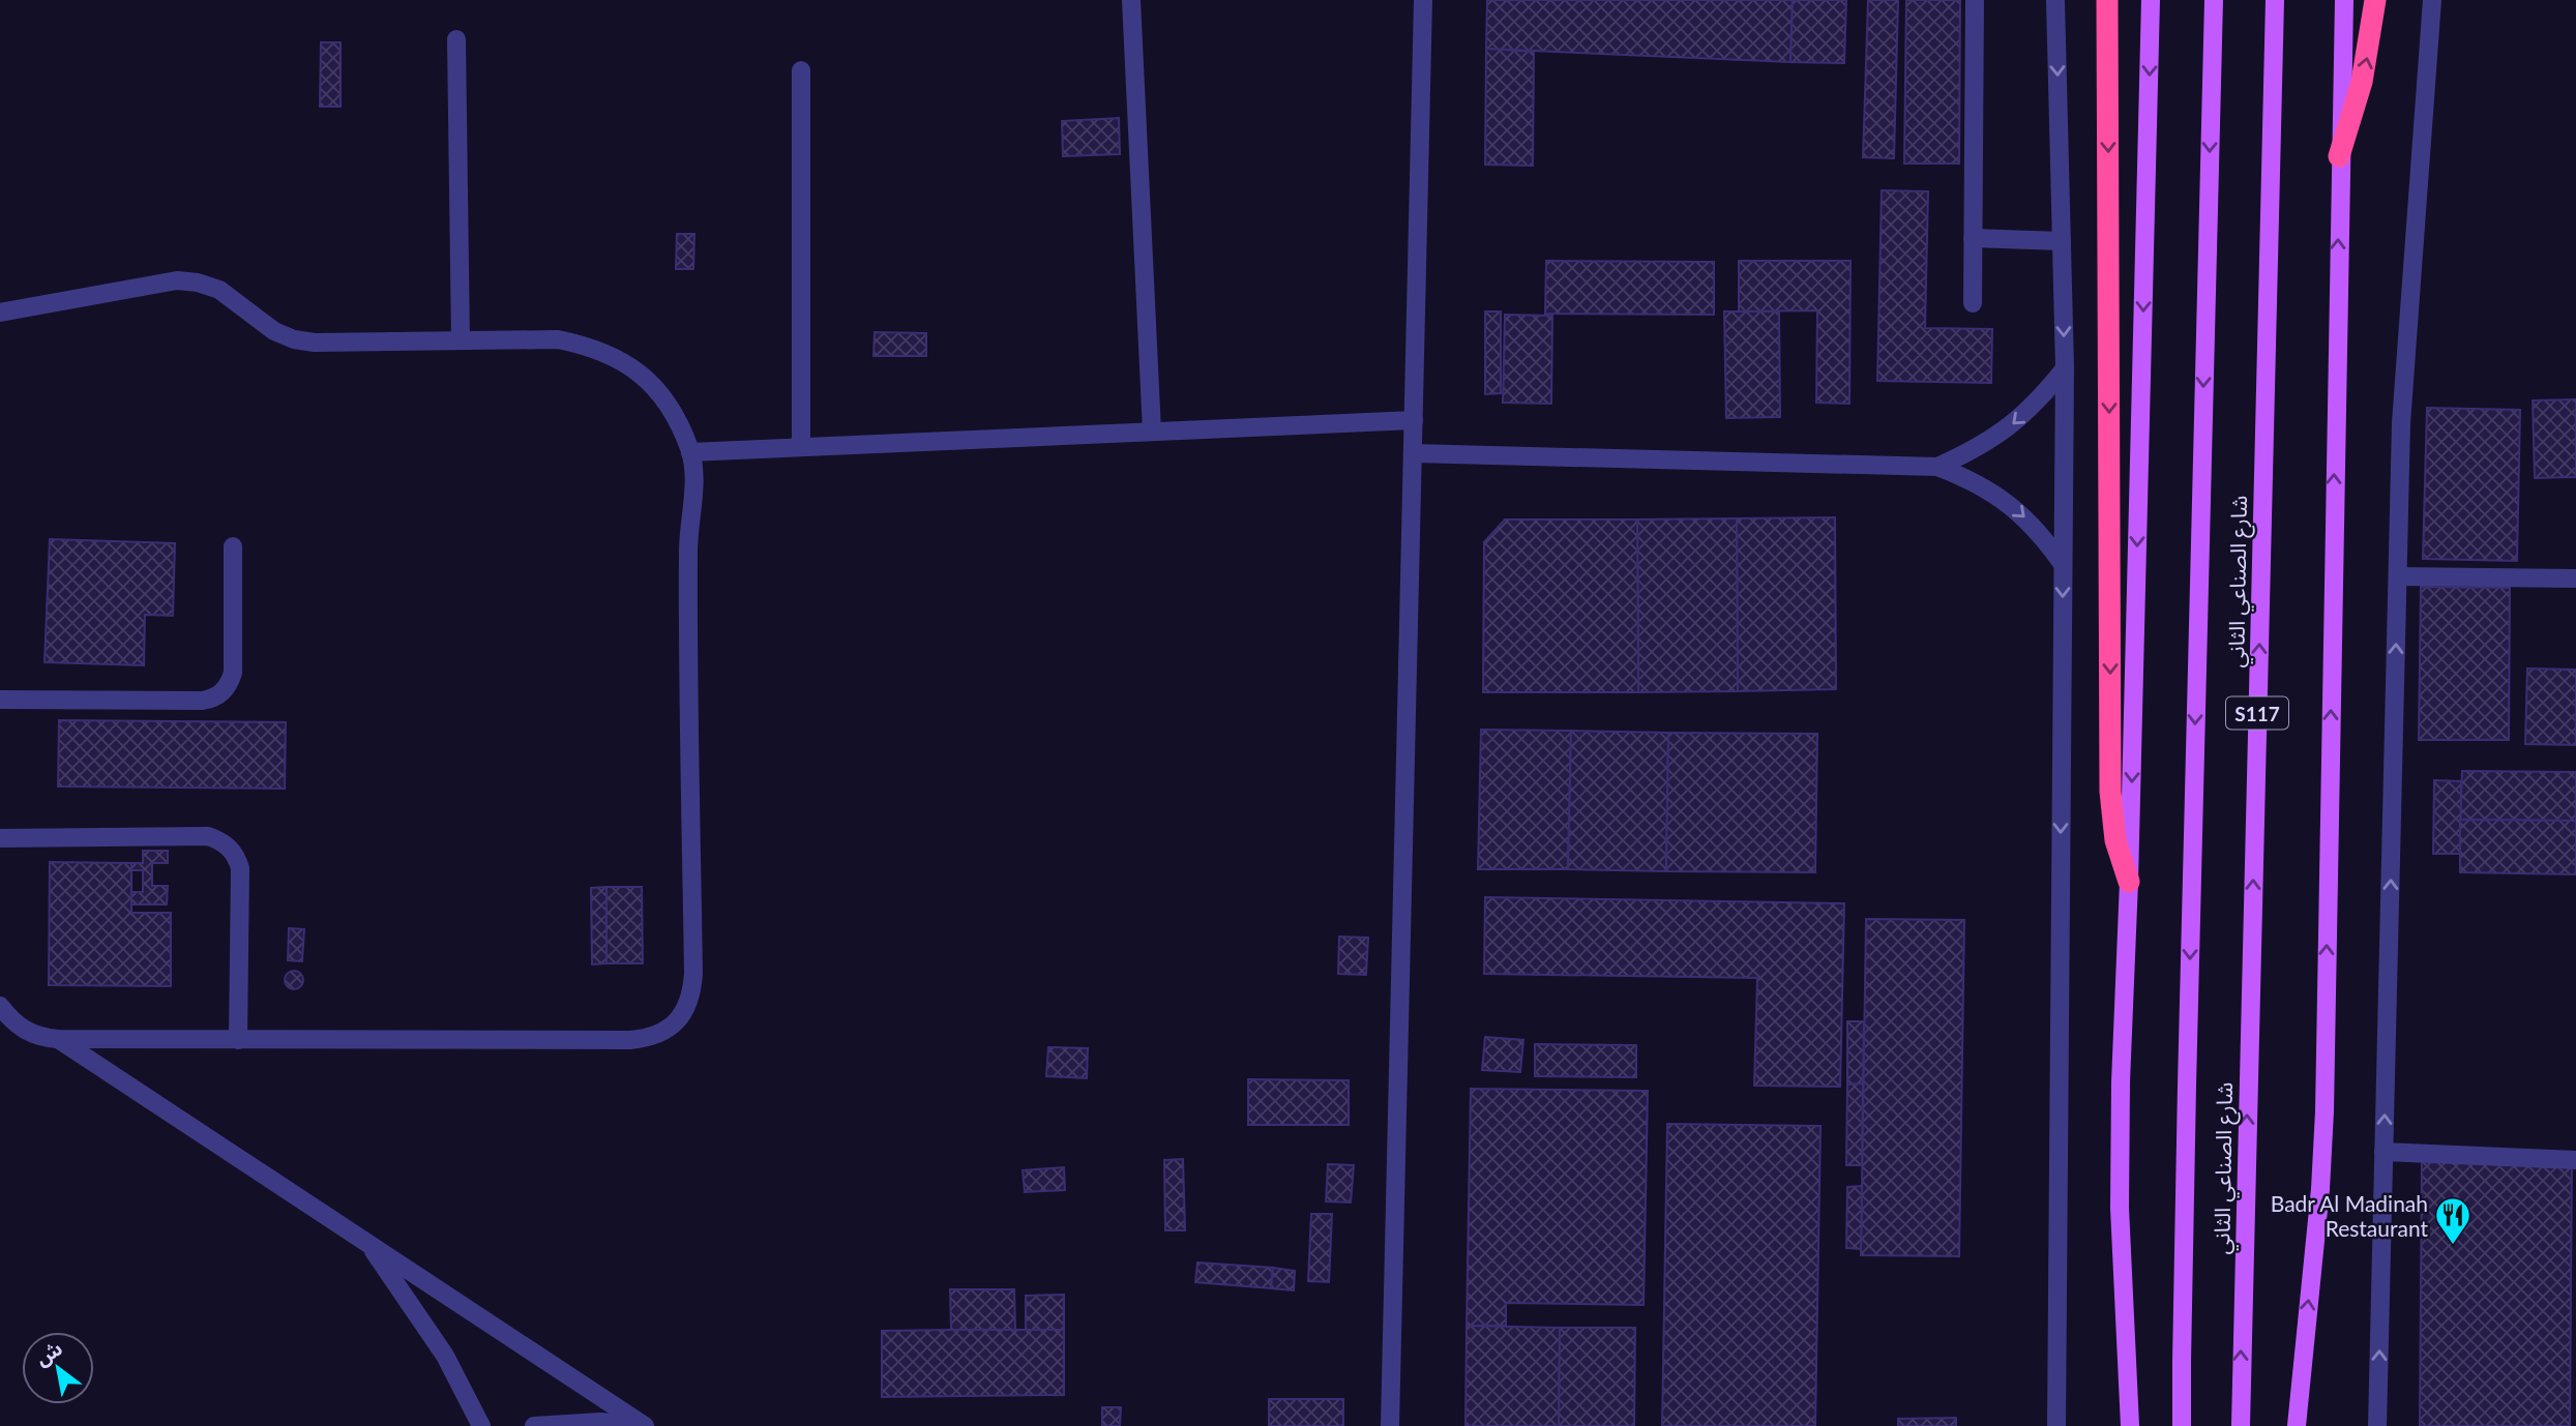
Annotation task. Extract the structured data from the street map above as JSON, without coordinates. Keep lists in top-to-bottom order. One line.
{"streets":{"main road":["شارع الصناعي الثاني","S117"]},"places":{"restaurant":["Badr Al Madinah Restaurant"]},"north":"top left"}
